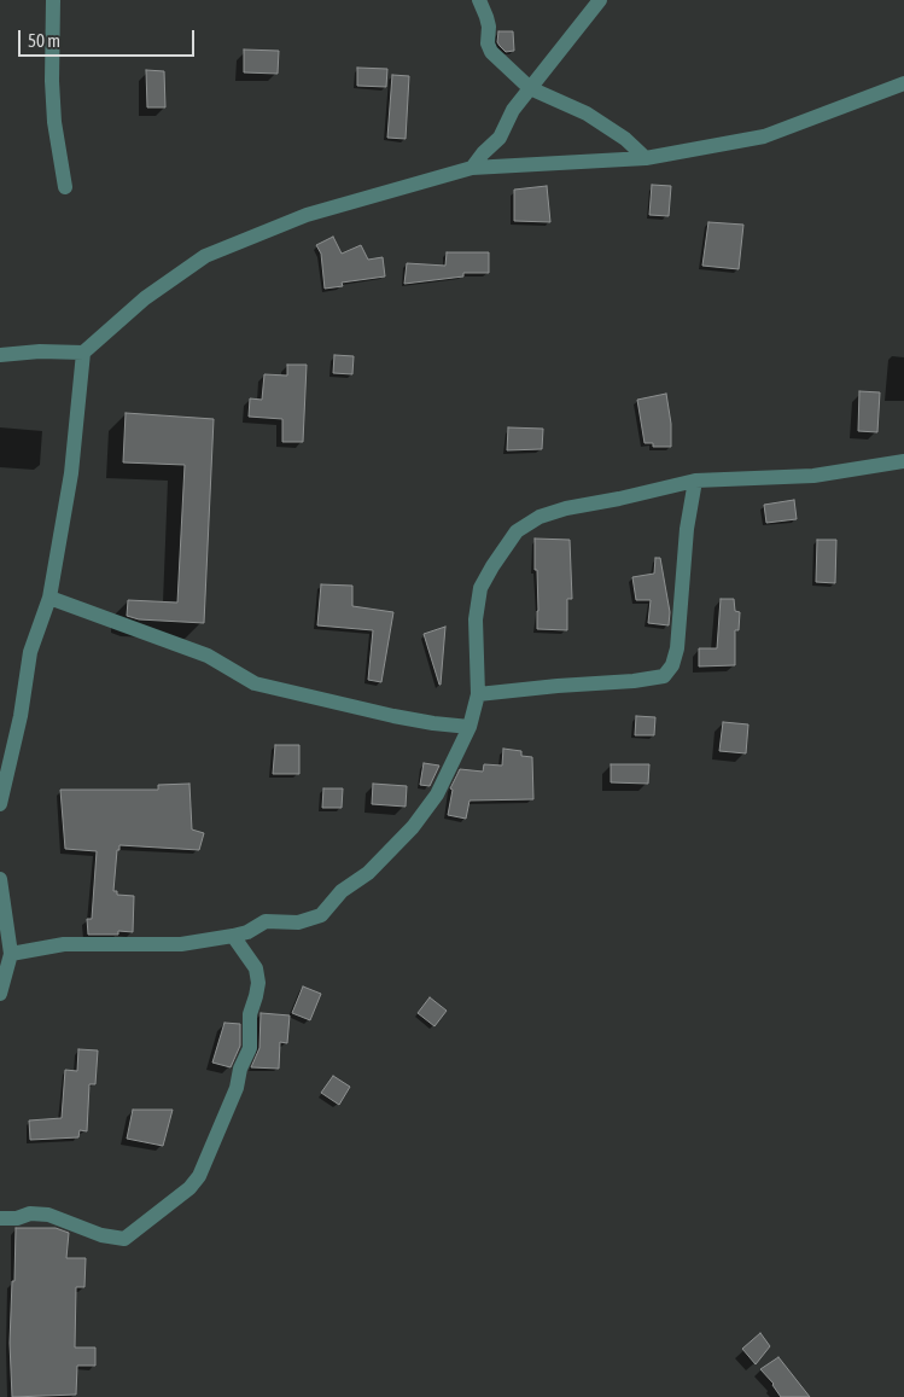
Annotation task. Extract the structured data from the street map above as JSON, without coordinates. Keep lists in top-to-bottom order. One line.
{"scale_bar":"50 m"}
